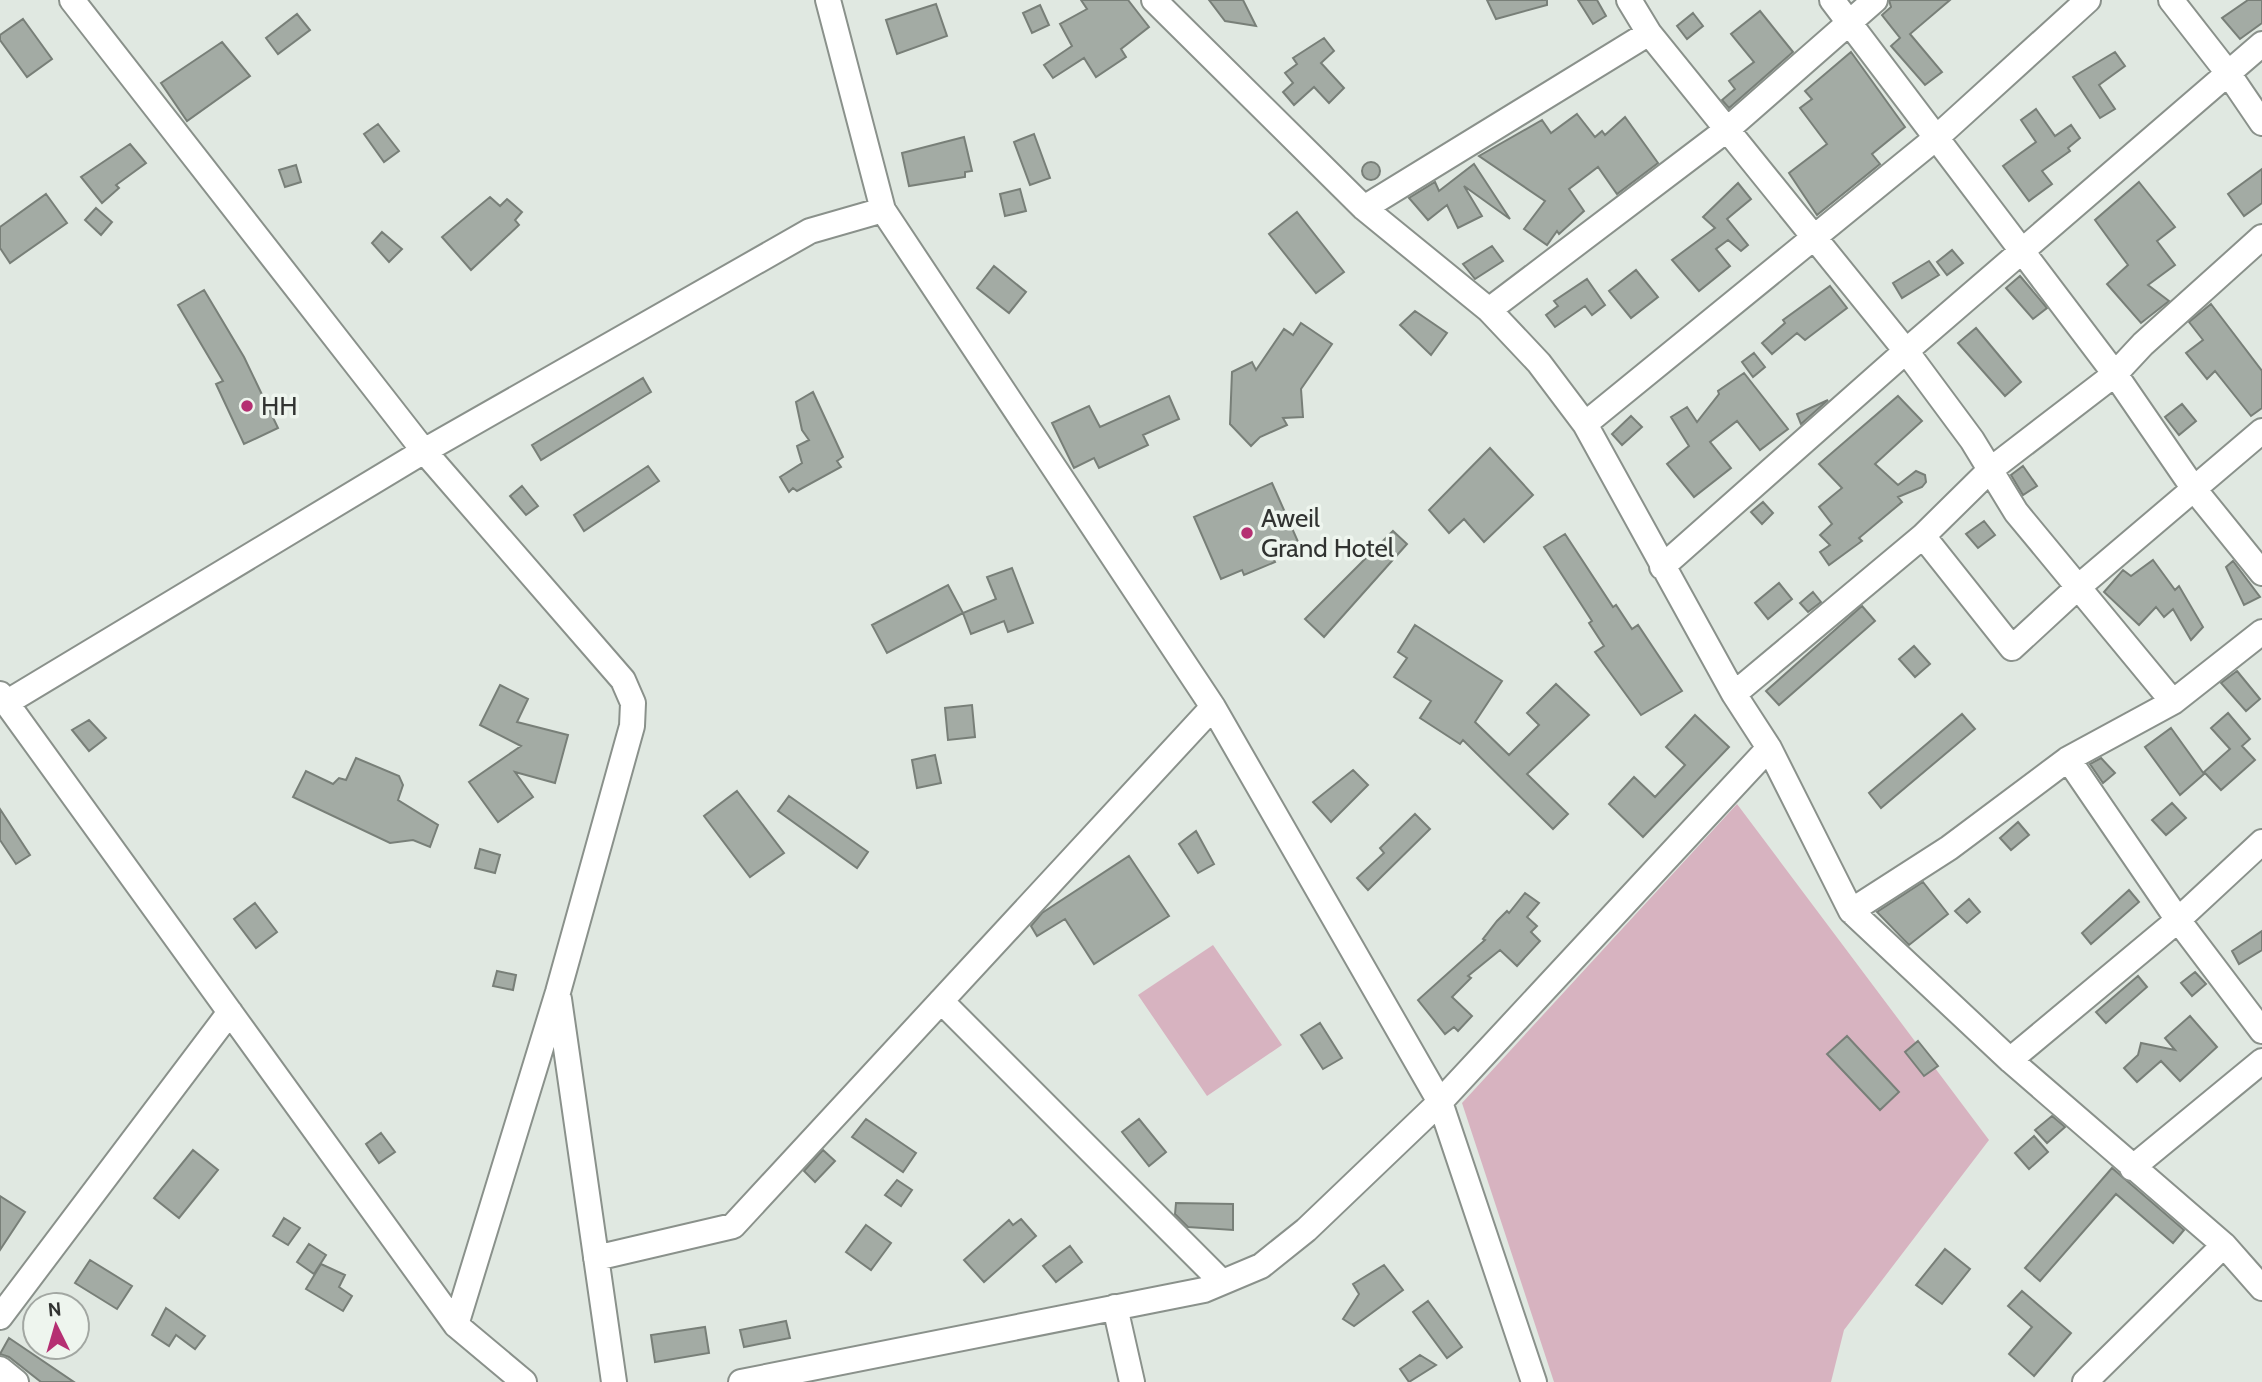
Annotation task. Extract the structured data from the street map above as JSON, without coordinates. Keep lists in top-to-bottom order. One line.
{"places":["HH","Aweil Grand Hotel"],"north":"top"}
